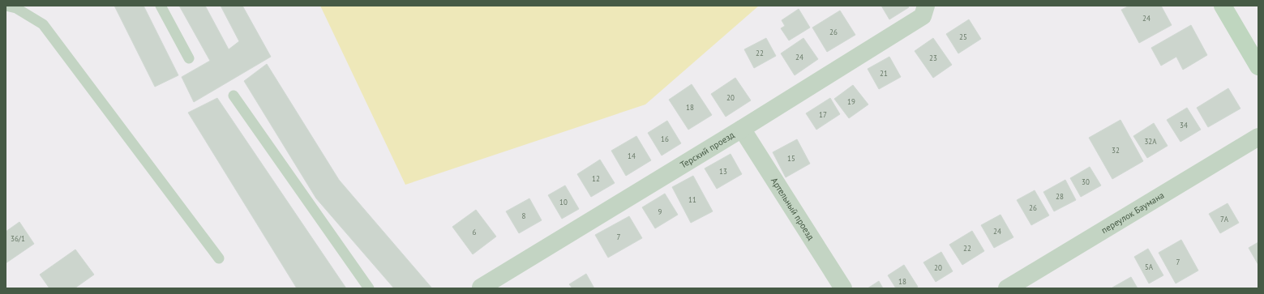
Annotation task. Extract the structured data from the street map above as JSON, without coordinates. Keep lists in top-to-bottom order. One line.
{"streets":{"street":["Терский проезд","Артельный проезд","переулок Баумана"]},"crossings":[["Терский проезд","Артельный проезд"]],"house_numbers":["24","26","25","22","24","23","21","20","19","18","17","34","16","32А","32","14","15","13","12","30","28","11","10","26","9","8","7А","24","6","7","36/1","22","7","5А","20","18"]}
